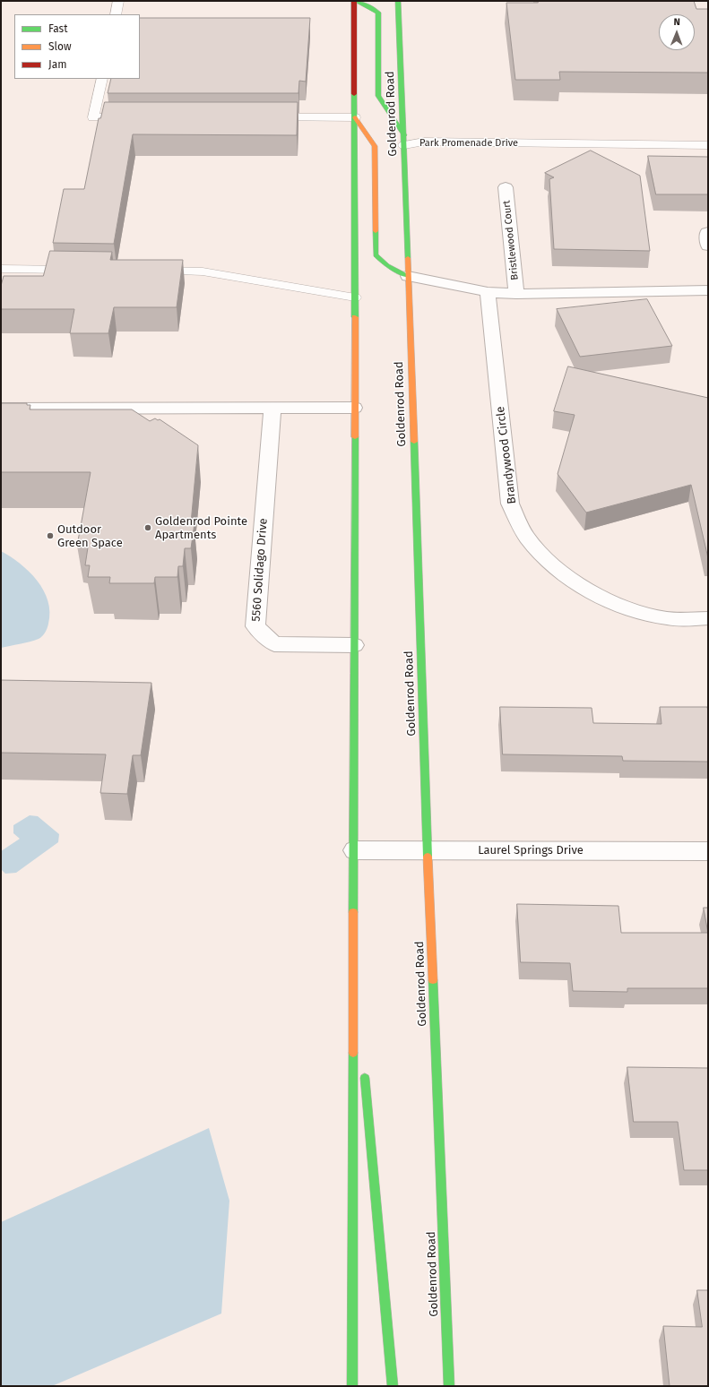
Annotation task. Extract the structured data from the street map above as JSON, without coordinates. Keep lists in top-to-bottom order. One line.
{"streets":{"main road":["Goldenrod Road"],"street":["Bristlewood Court","Brandywood Circle","5560 Solidago Drive","Laurel Springs Drive"],"lane":["Park Promenade Drive"]},"crossings":[["Goldenrod Road","Park Promenade Drive"],["Goldenrod Road","Laurel Springs Drive"]],"places":["Goldenrod Pointe Apartments","Outdoor Green Space"],"legend":["Fast","Slow","Jam"],"north":"top"}
